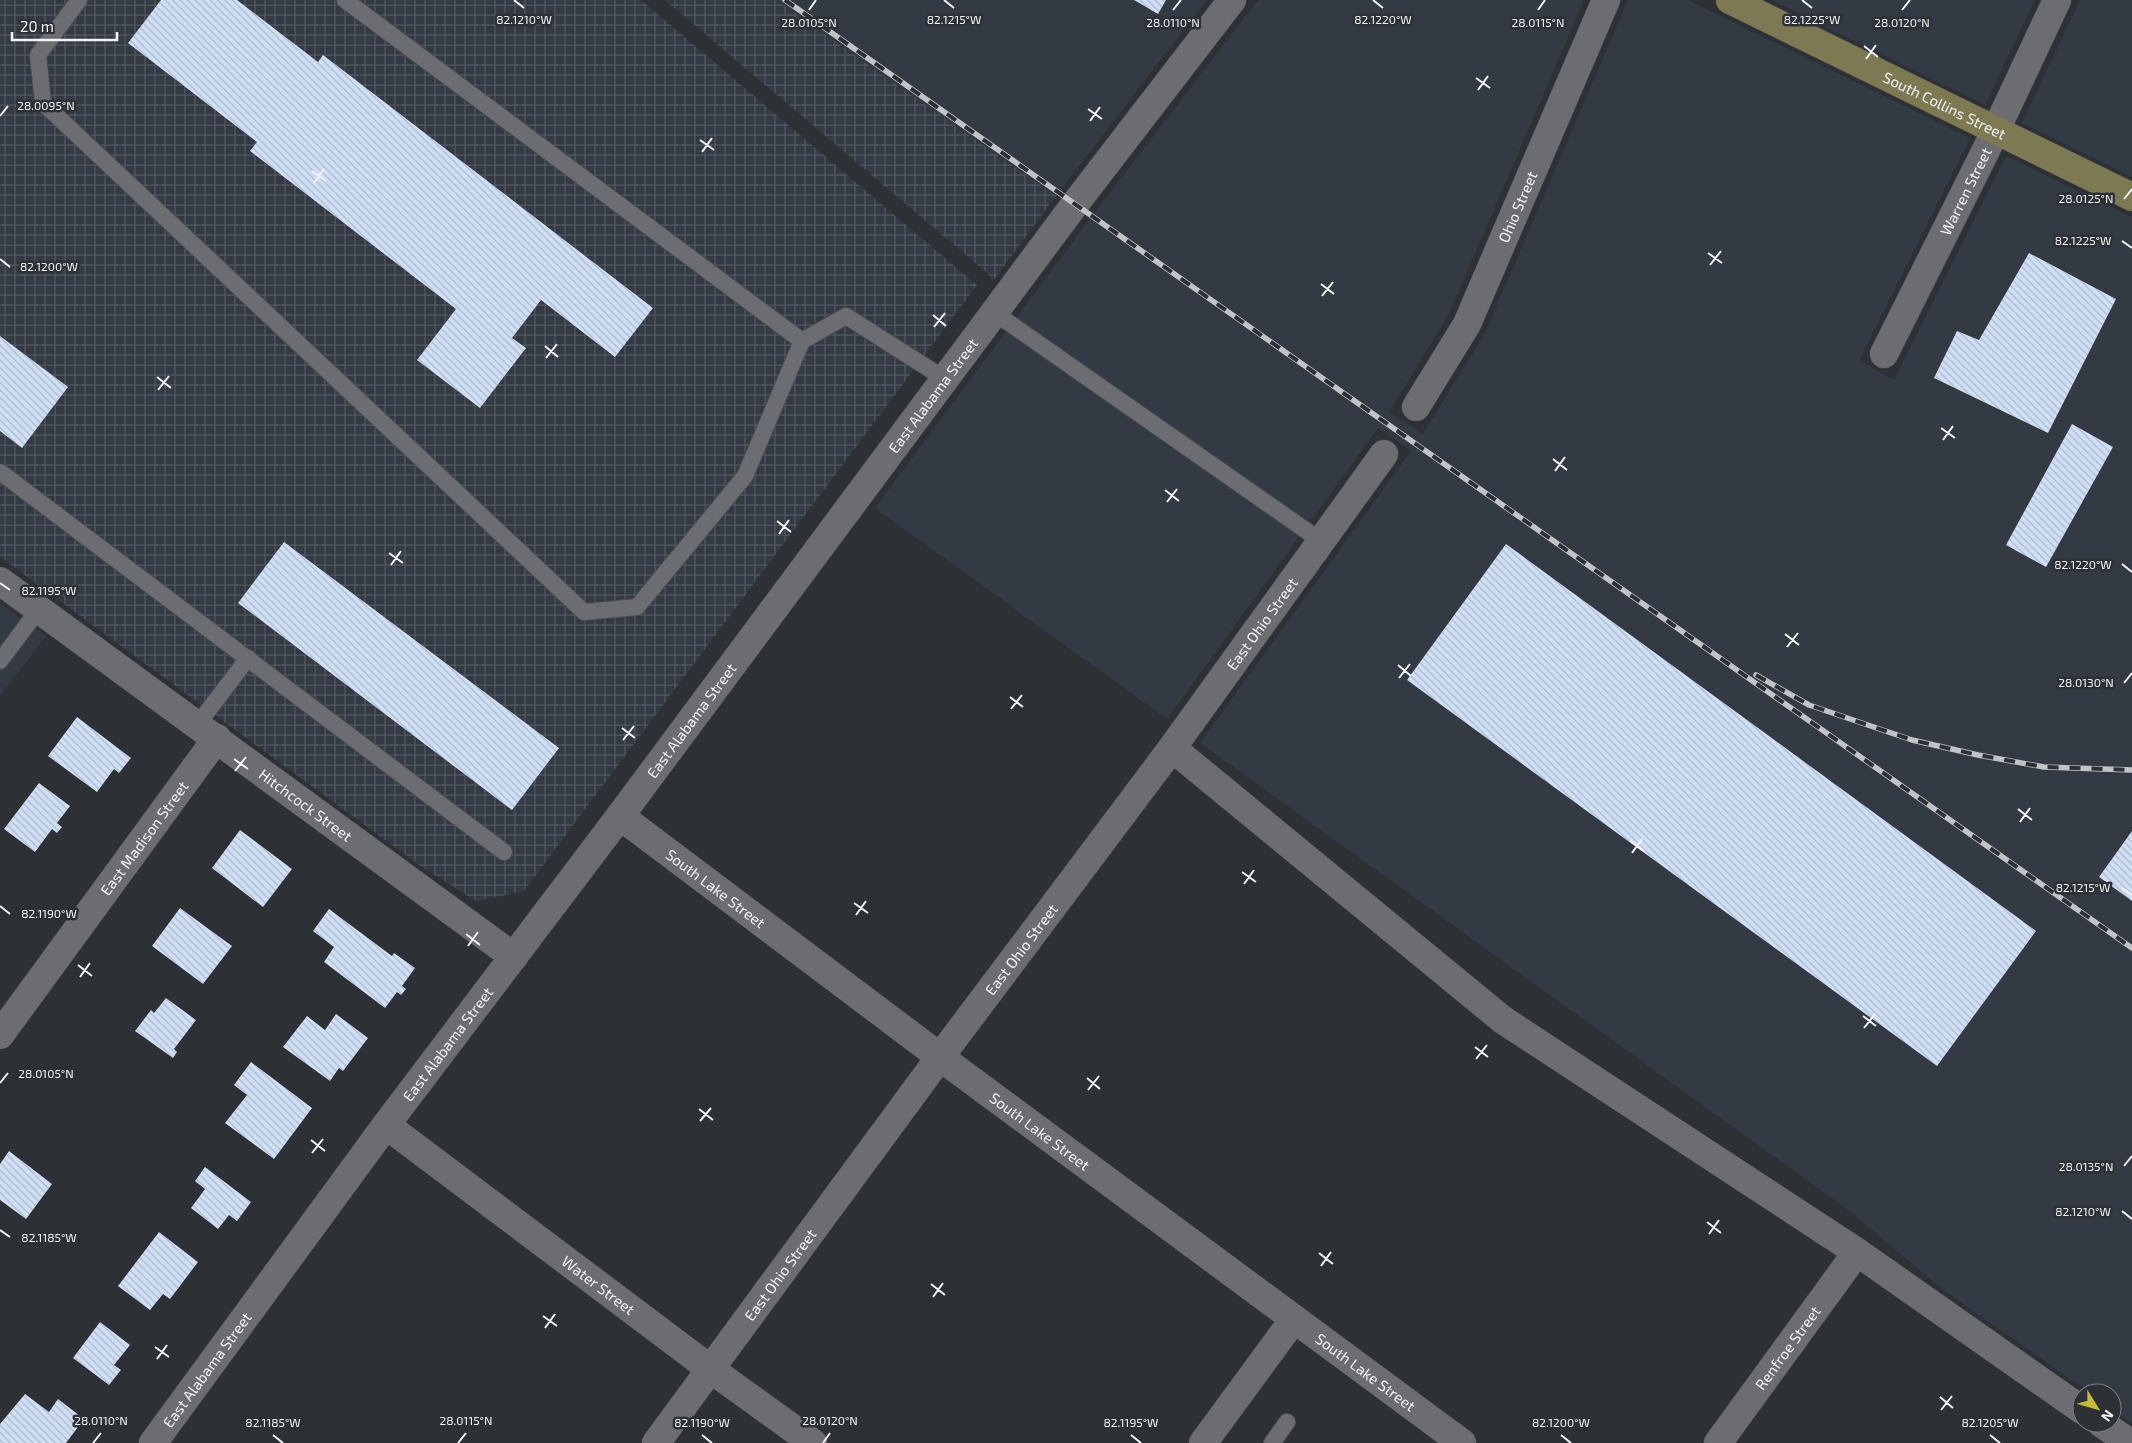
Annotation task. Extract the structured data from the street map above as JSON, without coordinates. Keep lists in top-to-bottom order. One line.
{"streets":{"main road":["South Collins Street"],"street":["Warren Street","Ohio Street","East Alabama Street","East Ohio Street","Hitchcock Street","East Madison Street","South Lake Street","Water Street","Renfroe Street"]},"crossings":[["South Collins Street","Warren Street"],["East Alabama Street","Hitchcock Street"],["East Alabama Street","South Lake Street"],["East Alabama Street","Water Street"],["East Ohio Street","South Lake Street"],["East Ohio Street","Water Street"],["Hitchcock Street","East Madison Street"]],"scale_bar":"20 m","north":"bottom right","coordinates":["82.1210°W","82.1220°W","82.1215°W","82.1225°W","28.0105°N","28.0110°N","28.0115°N","28.0120°N","28.0095°N","28.0125°N","82.1200°W","82.1195°W","28.0130°N","82.1190°W","28.0135°N","82.1185°W","82.1205°W"]}
